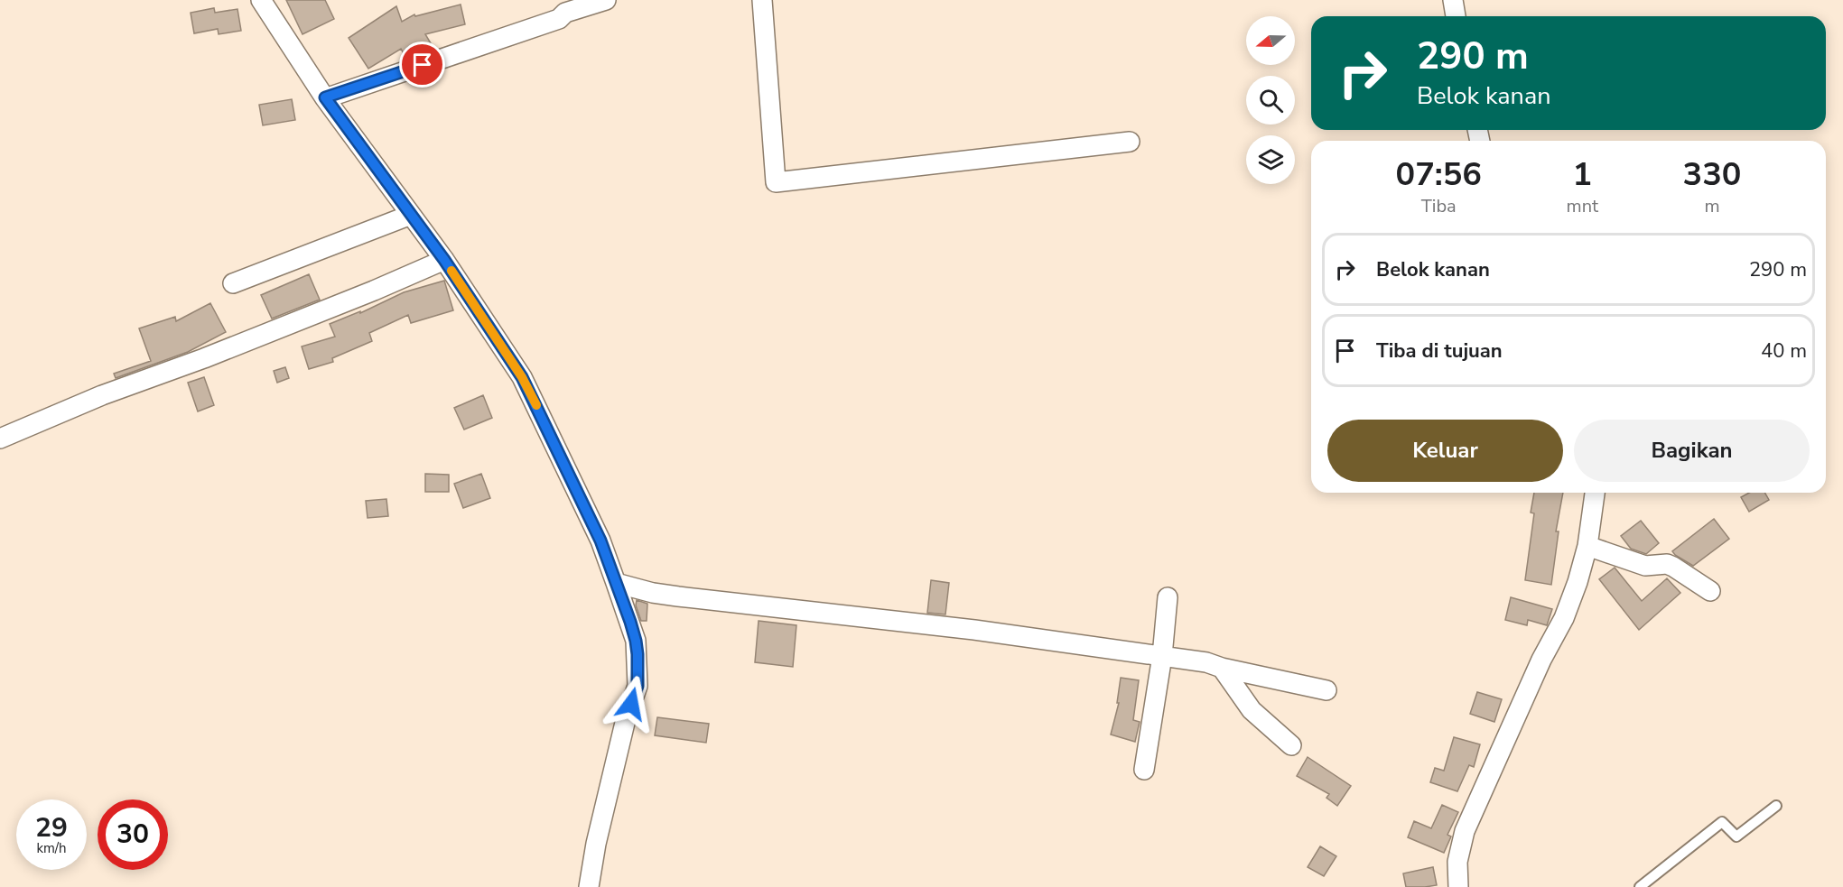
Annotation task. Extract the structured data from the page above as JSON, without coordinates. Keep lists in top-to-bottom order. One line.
{"north":"left","page":{"turn":["290 m","Belok kanan"],"eta":["07:56","Tiba","1","mnt","330","m"],"list":[{"name":"Belok kanan","value":"290 m"},{"name":"Tiba di tujuan","value":"40 m"}],"buttons":["Keluar","Bagikan"],"speed":"29 km/h","limit":"30"}}
